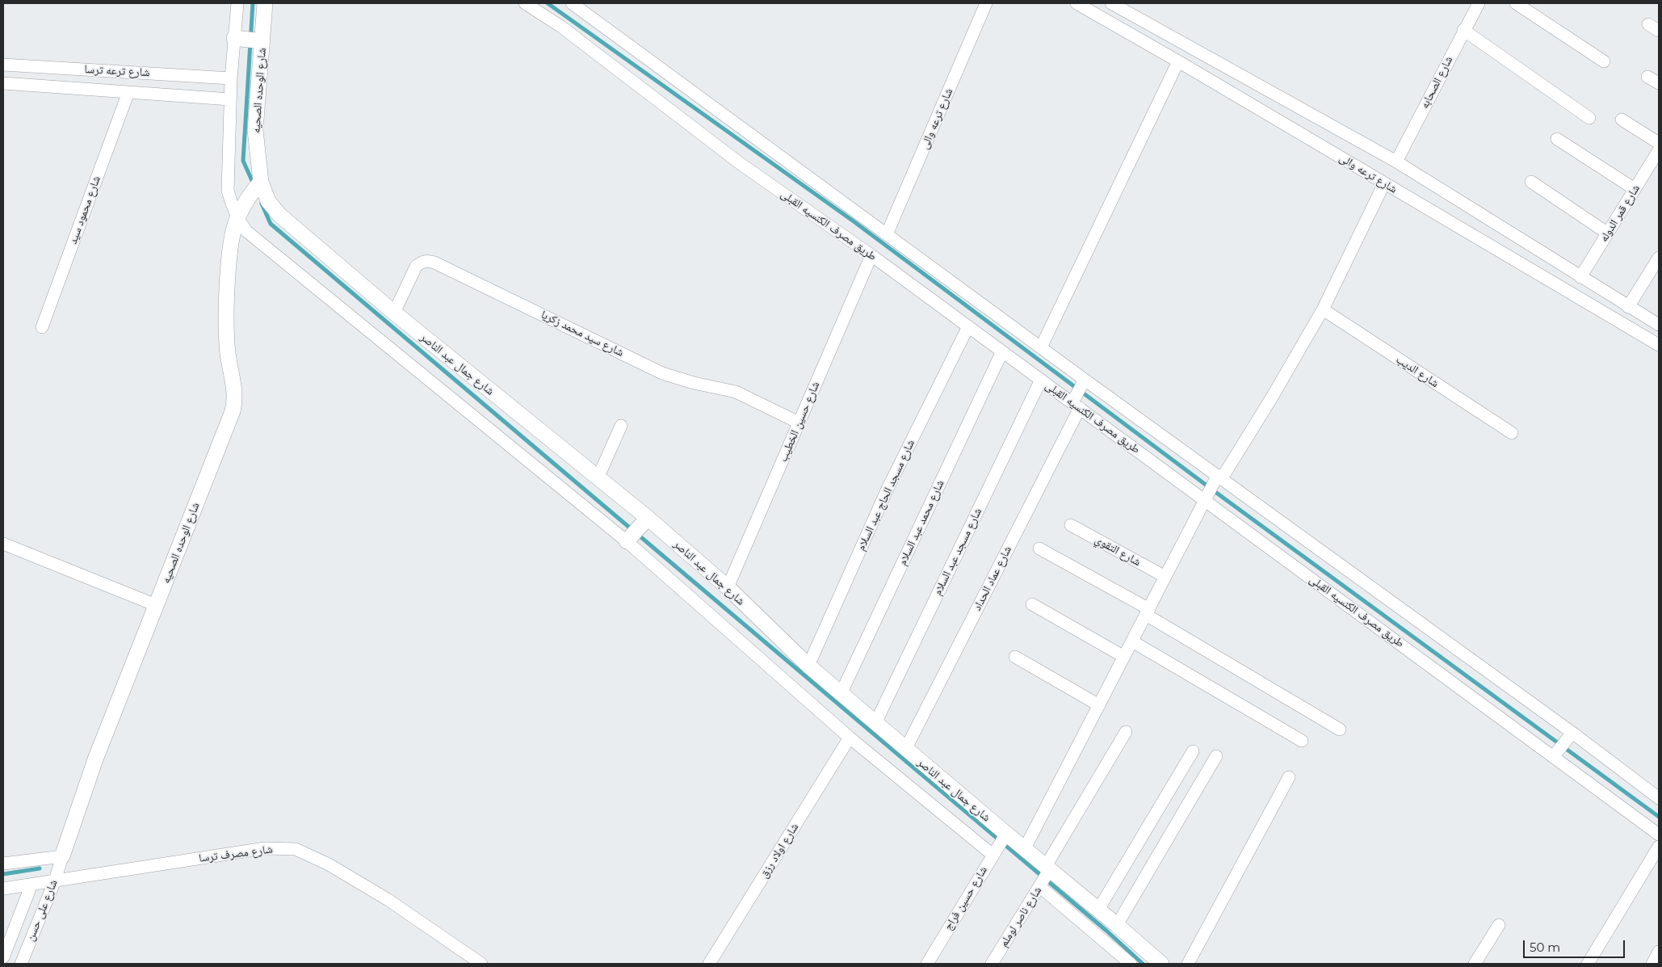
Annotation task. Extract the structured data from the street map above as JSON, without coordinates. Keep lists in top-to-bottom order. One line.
{"streets":{"street":["شارع ترعه ترسا","شارع الصحابه","شارع الوحده الصحيه","شارع ترعه والى","شارع محمود سيد","شارع قمر الدوله","طريق مصرف الكنسيه القبلى","شارع سيد محمد زكريا","شارع جمال عبد الناصر","شارع الديب","شارع حسين الخطيب","شارع مسجد الحاج عبد السلام","شارع محمد عبد السلام","شارع التقوي","شارع مسجد عبد السلام","شارع عماد الحداد","شارع اولاد رزق","شارع مصرف ترسا","شارع حسين فراج","شارع على حسن","شارع ناصر لوملم"]},"crossings":[["شارع ترعه ترسا","شارع الوحده الصحيه"],["شارع ترعه ترسا","شارع محمود سيد"],["شارع الصحابه","شارع ترعه والى"],["شارع الوحده الصحيه","شارع جمال عبد الناصر"],["شارع الوحده الصحيه","شارع على حسن"],["شارع ترعه والى","شارع قمر الدوله"],["طريق مصرف الكنسيه القبلى","شارع حسين الخطيب"],["طريق مصرف الكنسيه القبلى","شارع مسجد الحاج عبد السلام"],["طريق مصرف الكنسيه القبلى","شارع محمد عبد السلام"],["طريق مصرف الكنسيه القبلى","شارع مسجد عبد السلام"],["طريق مصرف الكنسيه القبلى","شارع عماد الحداد"],["شارع سيد محمد زكريا","شارع جمال عبد الناصر"],["شارع سيد محمد زكريا","شارع حسين الخطيب"],["شارع جمال عبد الناصر","شارع حسين الخطيب"],["شارع جمال عبد الناصر","شارع مسجد الحاج عبد السلام"],["شارع جمال عبد الناصر","شارع محمد عبد السلام"],["شارع جمال عبد الناصر","شارع مسجد عبد السلام"],["شارع جمال عبد الناصر","شارع عماد الحداد"],["شارع جمال عبد الناصر","شارع اولاد رزق"],["شارع جمال عبد الناصر","شارع حسين فراج"],["شارع جمال عبد الناصر","شارع ناصر لوملم"],["شارع مصرف ترسا","شارع على حسن"]],"scale_bar":"50 m"}
